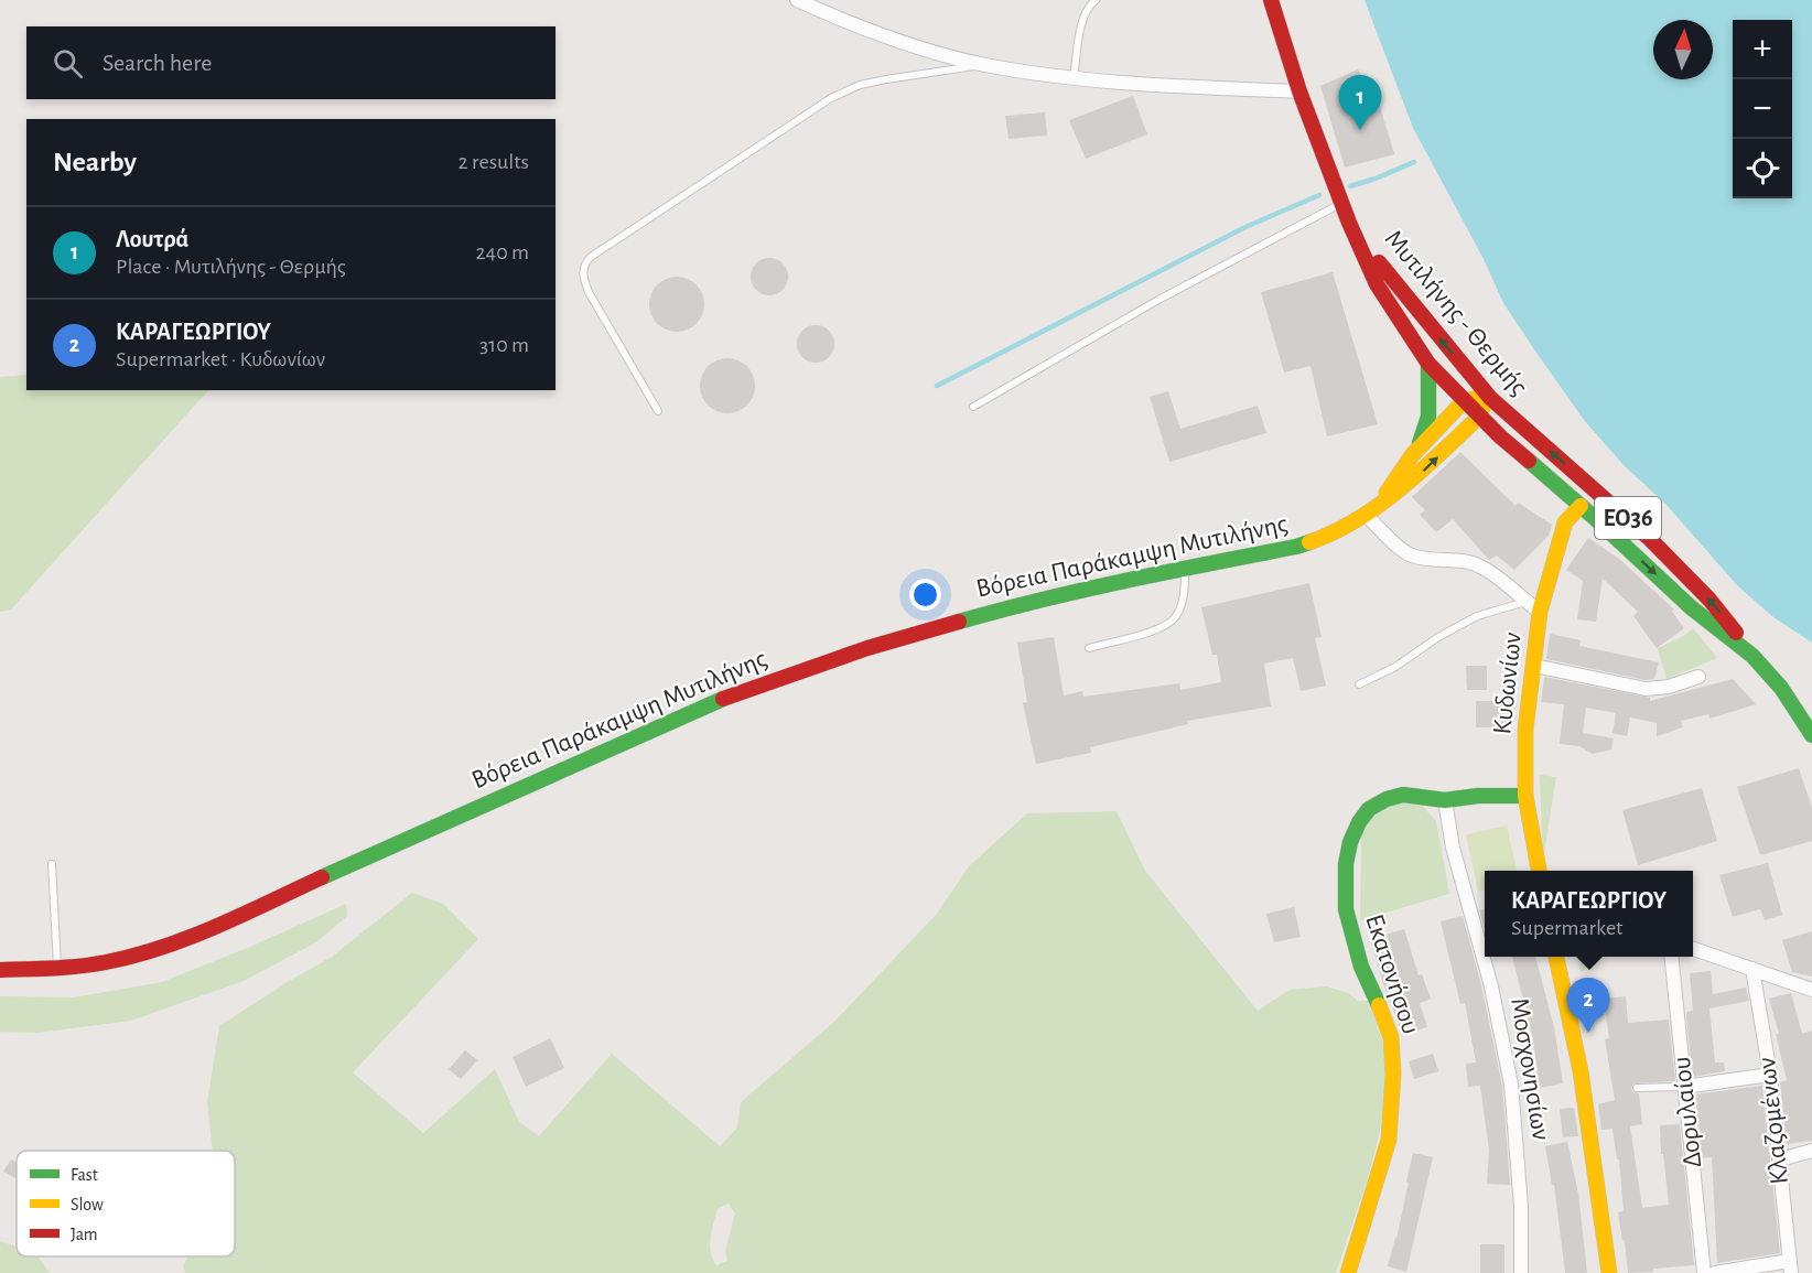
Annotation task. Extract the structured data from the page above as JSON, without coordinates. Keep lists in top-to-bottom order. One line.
{"streets":{"main road":["Μυτιλήνης - Θερμής","ΕΟ36","Βόρεια Παράκαμψη Μυτιλήνης","Κυδωνίων","Εκατονήσου"],"street":["Μοσχονησίων","Δορυλαίου","Κλαζομένων"]},"crossings":[["Μυτιλήνης - Θερμής","ΕΟ36"],["Μυτιλήνης - Θερμής","Βόρεια Παράκαμψη Μυτιλήνης"],["ΕΟ36","Βόρεια Παράκαμψη Μυτιλήνης"],["ΕΟ36","Κυδωνίων"],["Εκατονήσου","Μοσχονησίων"]],"legend":["Fast","Slow","Jam"],"north":"top","page":{"map_buttons":["+","−"],"search":"Search here","pins":["1","2"],"heading":["Nearby","2 results"],"list":[{"mark":"1","name":"Λουτρά","note":"Place · Μυτιλήνης - Θερμής","value":"240 m"},{"mark":"2","name":"ΚΑΡΑΓΕΩΡΓΙΟΥ","note":"Supermarket · Κυδωνίων","value":"310 m"}],"popup":["ΚΑΡΑΓΕΩΡΓΙΟΥ","Supermarket"]}}
